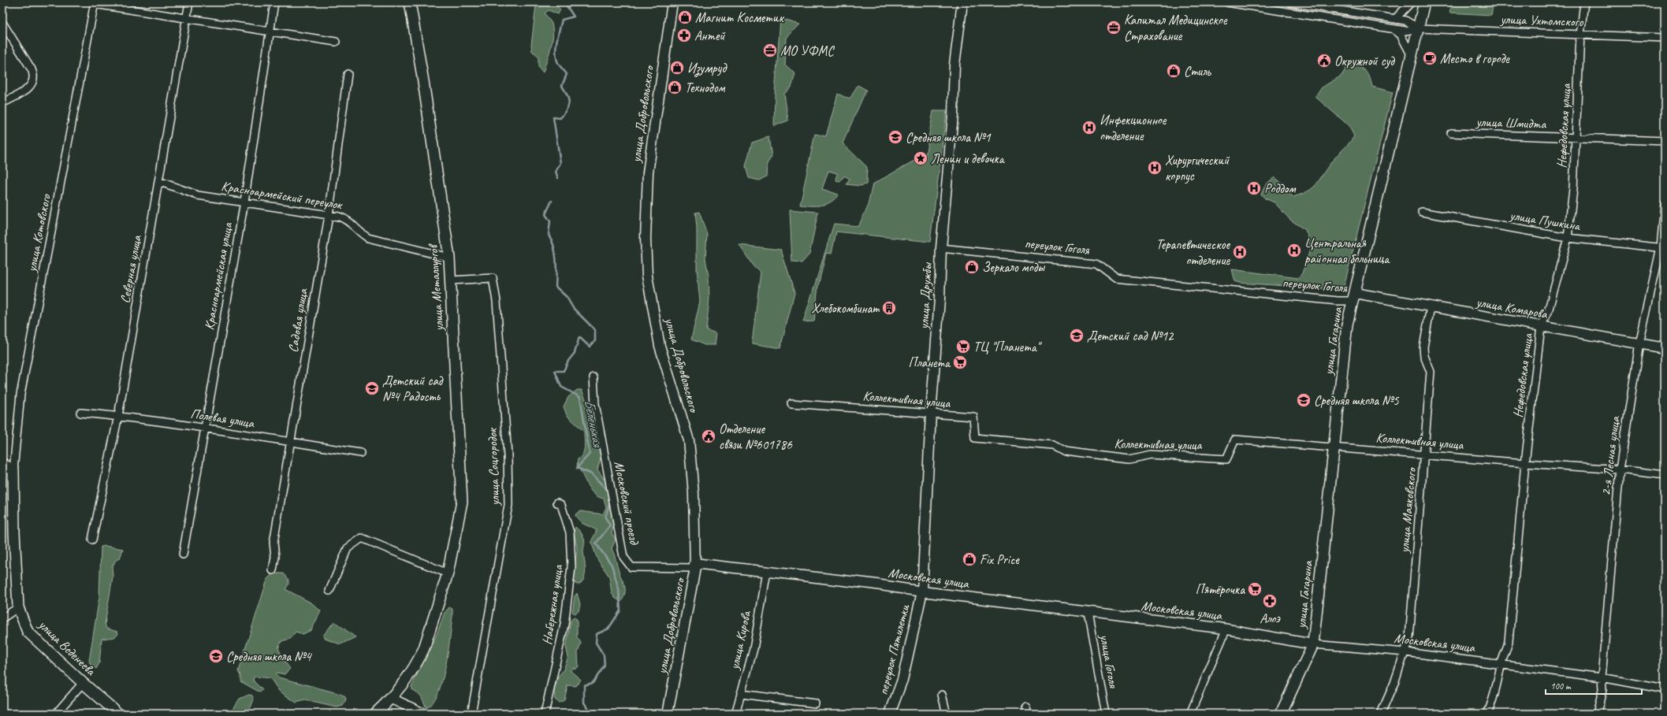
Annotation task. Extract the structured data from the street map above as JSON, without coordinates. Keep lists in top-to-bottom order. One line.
{"streets":{"main road":["улица Металлургов","улица Гагарина","улица Веденеева"],"street":["улица Ухтомского","улица Добровольского","улица Шмидта","Нефедовская улица","Красноармейский переулок","улица Пушкина","улица Котовского","переулок Гоголя","Северная улица","Красноармейская улица","улица Дружбы","улица Комарова","Садовая улица","Коллективная улица","Полевая улица","2-я Лесная улица","улица Соцгородок","Московский проезд","улица Маяковского","Московская улица","Набережная улица","улица Кирова","переулок Пятилетки","улица Гоголя"]},"crossings":[["улица Ухтомского","Нефедовская улица"],["улица Ухтомского","улица Гагарина"],["улица Добровольского","Московский проезд"],["улица Добровольского","Московская улица"],["улица Шмидта","Нефедовская улица"],["Нефедовская улица","улица Пушкина"],["Нефедовская улица","улица Комарова"],["Нефедовская улица","Коллективная улица"],["Нефедовская улица","Московская улица"],["Красноармейский переулок","Северная улица"],["Красноармейский переулок","Красноармейская улица"],["Красноармейский переулок","улица Металлургов"],["Красноармейский переулок","Садовая улица"],["улица Пушкина","2-я Лесная улица"],["улица Котовского","улица Веденеева"],["переулок Гоголя","улица Дружбы"],["переулок Гоголя","улица Комарова"],["переулок Гоголя","улица Гагарина"],["Северная улица","Полевая улица"],["Красноармейская улица","Полевая улица"],["улица Металлургов","улица Соцгородок"],["улица Дружбы","Коллективная улица"],["улица Дружбы","Московская улица"],["улица Дружбы","переулок Пятилетки"],["улица Комарова","улица Гагарина"],["улица Комарова","2-я Лесная улица"],["улица Комарова","улица Маяковского"],["Садовая улица","Полевая улица"],["улица Гагарина","Коллективная улица"],["улица Гагарина","Московская улица"],["Коллективная улица","2-я Лесная улица"],["Коллективная улица","улица Маяковского"],["2-я Лесная улица","Московская улица"],["Московский проезд","Московская улица"],["улица Маяковского","Московская улица"],["Московская улица","улица Кирова"],["Московская улица","переулок Пятилетки"],["Московская улица","улица Гоголя"]],"water":["Беленькая"],"places":{"shop":["Магнит Косметик","Изумруд","Стиль","Технодом","Зеркало моды","Fix Price"],"office":["Капитал Медицинское Страхование","МО УФМС"],"pharmacy":["Антей","Алоэ"],"cafe":["Место в городе"],"public building":["Окружной суд","Отделение связи №601786"],"hospital":["Инфекционное отделение","Хирургический корпус","Роддом","Центральная районная больница","Терапевтическое отделение"],"school or university":["Средняя школа №1","Детский сад №12","Детский сад №4 Радость","Средняя школа №5","Средняя школа №4"],"place":["Ленин и девочка"],"building":["Хлебокомбинат"],"supermarket":["ТЦ \"Планета\"","Планета","Пятёрочка"]},"scale_bar":"100 m"}
